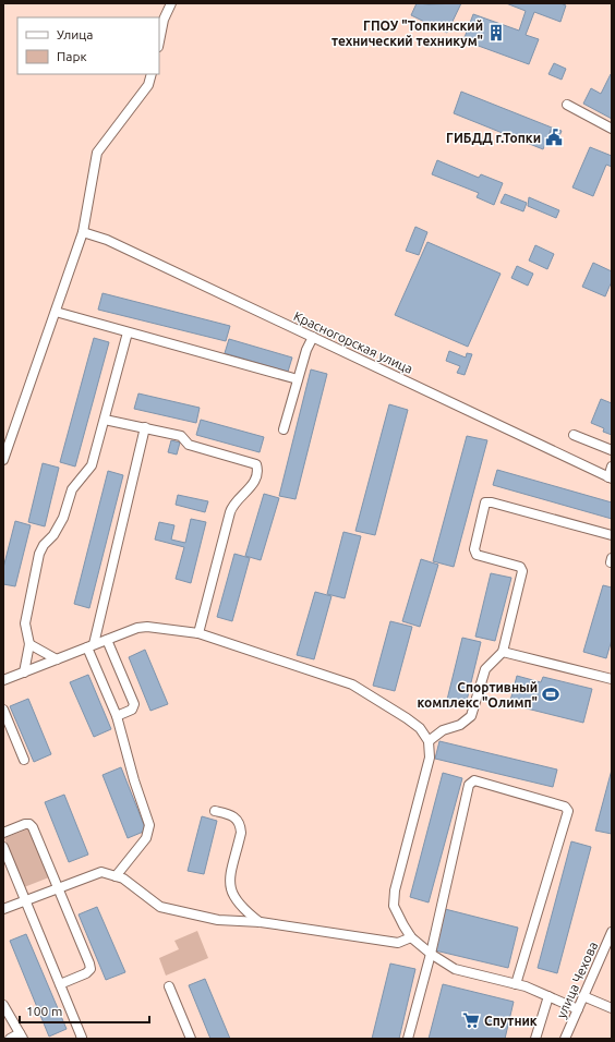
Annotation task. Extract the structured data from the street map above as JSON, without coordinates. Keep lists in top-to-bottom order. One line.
{"streets":{"street":["Красногорская улица","улица Чехова"]},"places":{"building":["ГПОУ \"Топкинский технический техникум\""],"public building":["ГИБДД г.Топки"],"sports":["Спортивный комплекс \"Олимп\""],"supermarket":["Спутник"]},"legend":["Улица","Парк"],"scale_bar":"100 m"}
